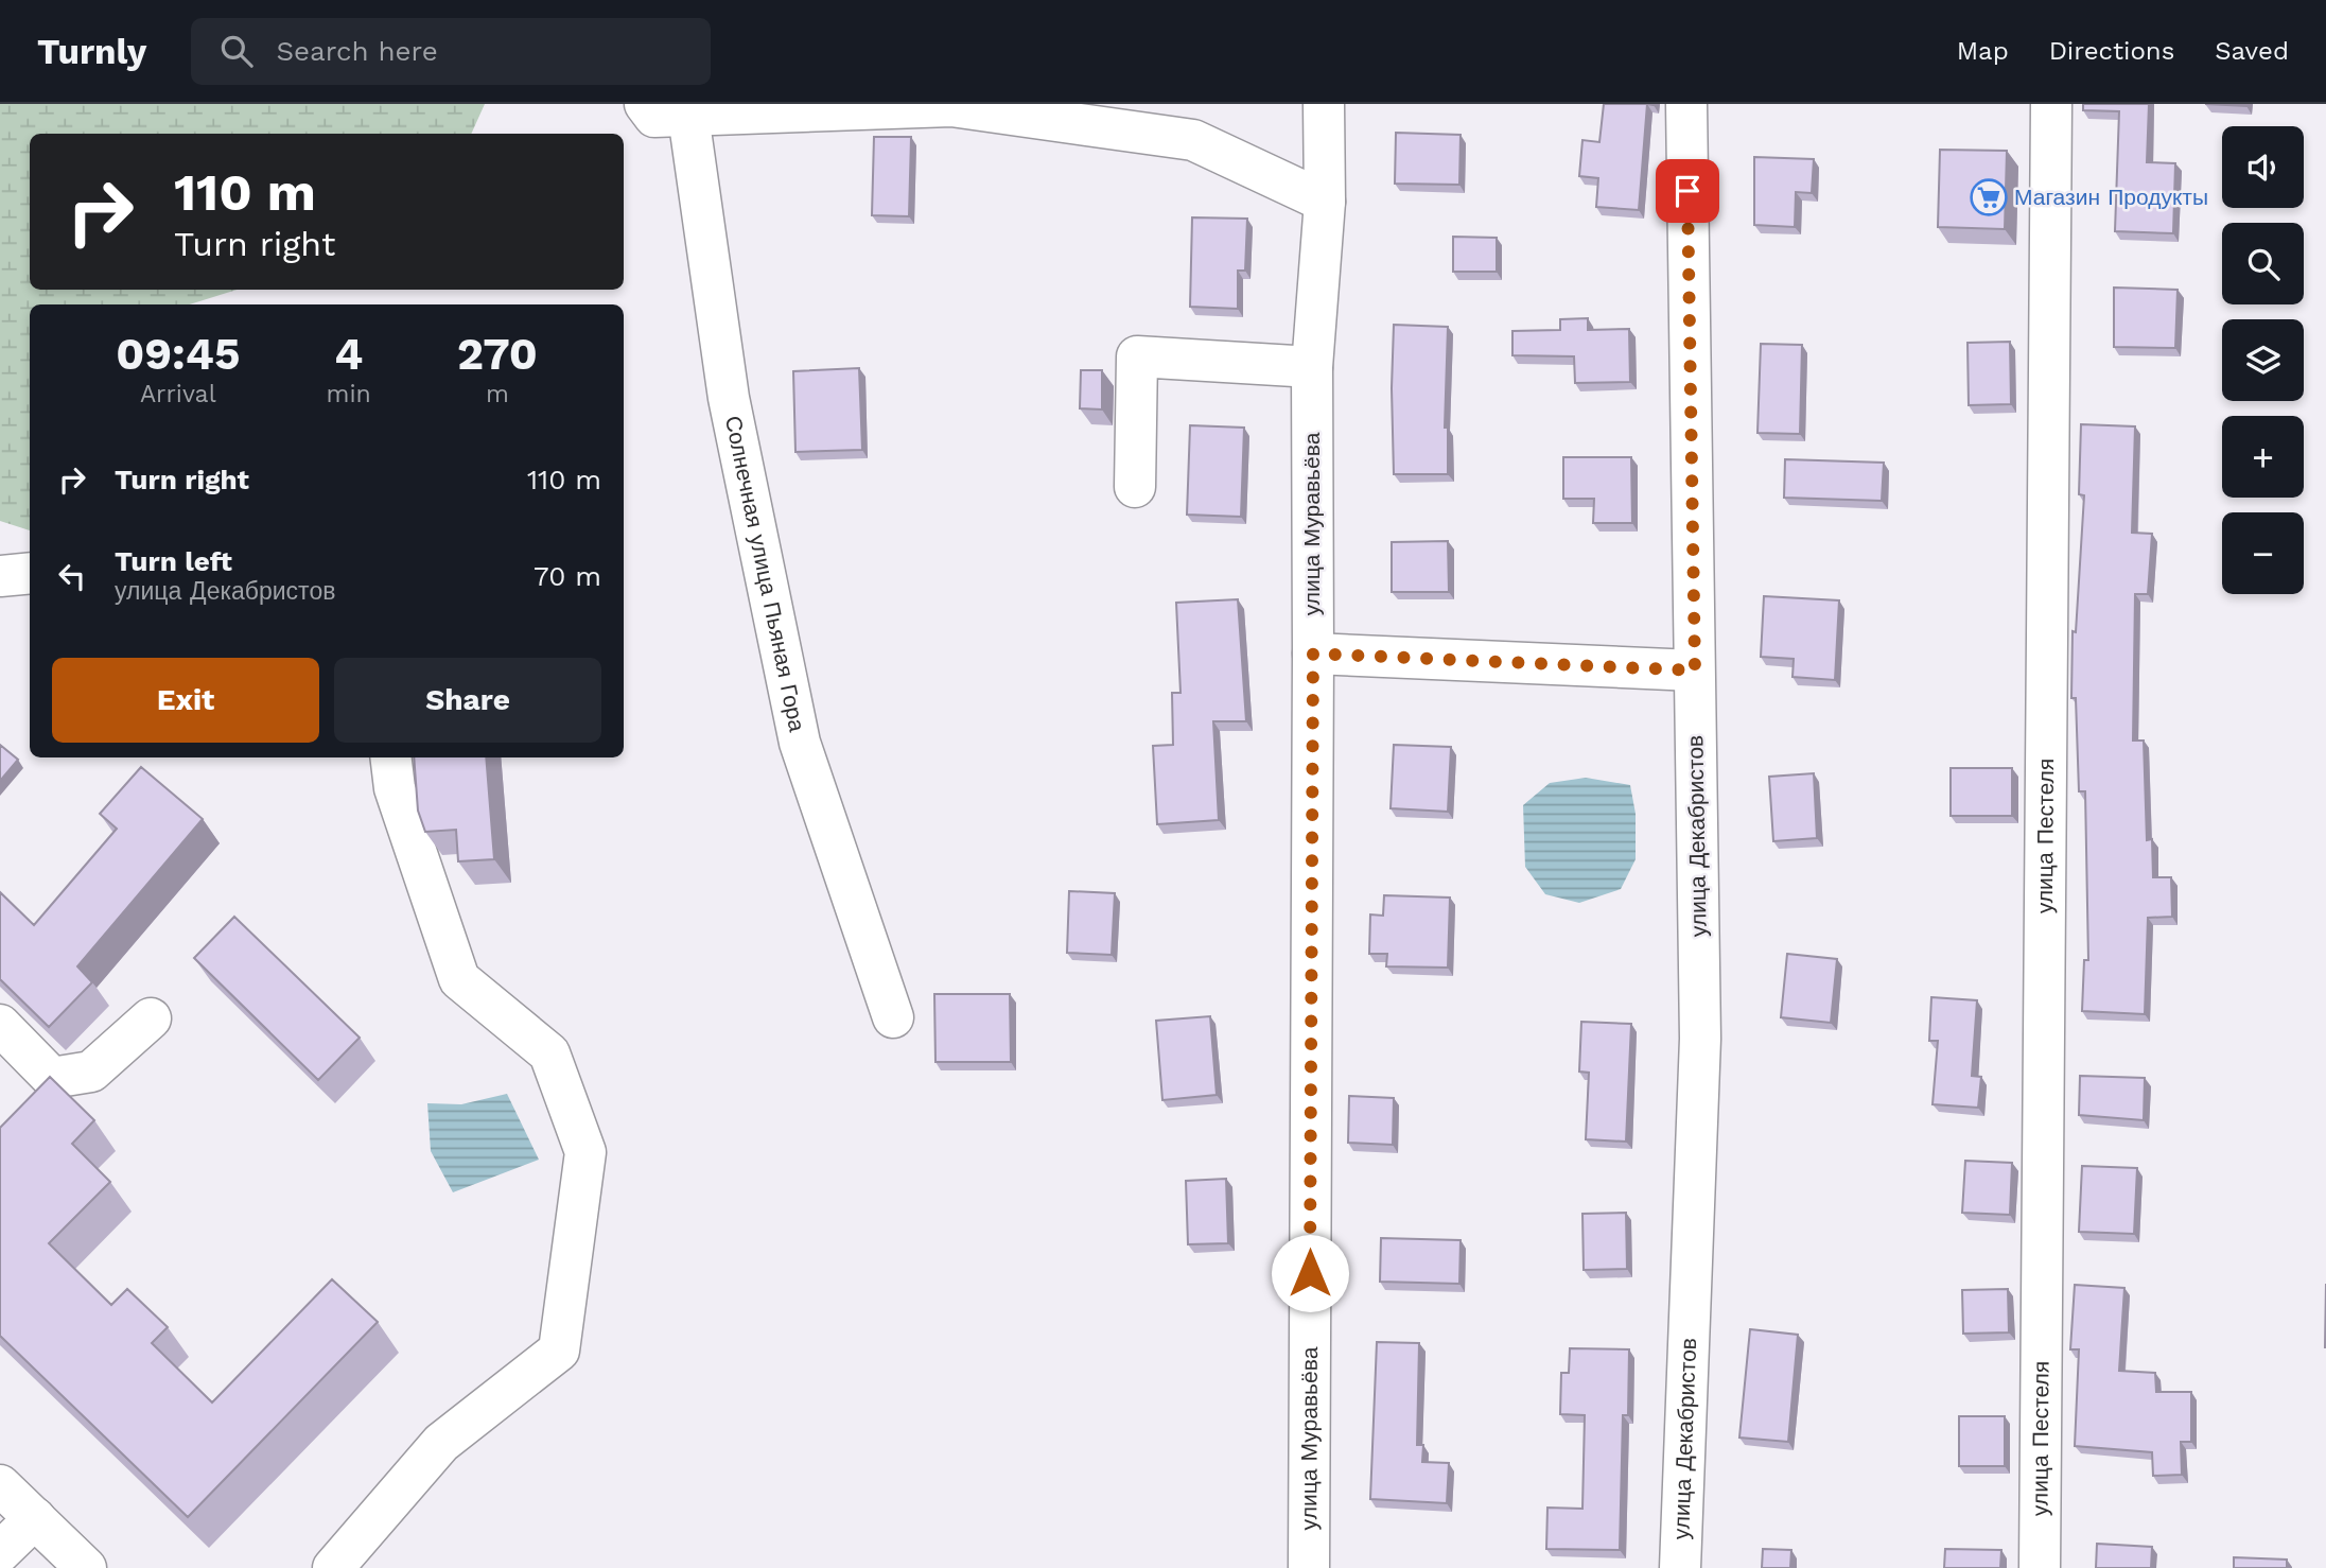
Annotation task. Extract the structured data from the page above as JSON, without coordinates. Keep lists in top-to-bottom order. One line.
{"streets":{"street":["улица Муравьёва","Солнечная улица Пьяная Гора","улица Декабристов","улица Пестеля"]},"places":{"supermarket":["Магазин Продукты"]},"page":{"header":"Turnly","search":"Search here","nav":["Map","Directions","Saved"],"map_buttons":["+","−"],"turn":["110 m","Turn right"],"eta":["09:45","Arrival","4","min","270","m"],"list":[{"name":"Turn right","value":"110 m"},{"name":"Turn left","note":"улица Декабристов","value":"70 m"}],"buttons":["Exit","Share"]}}
